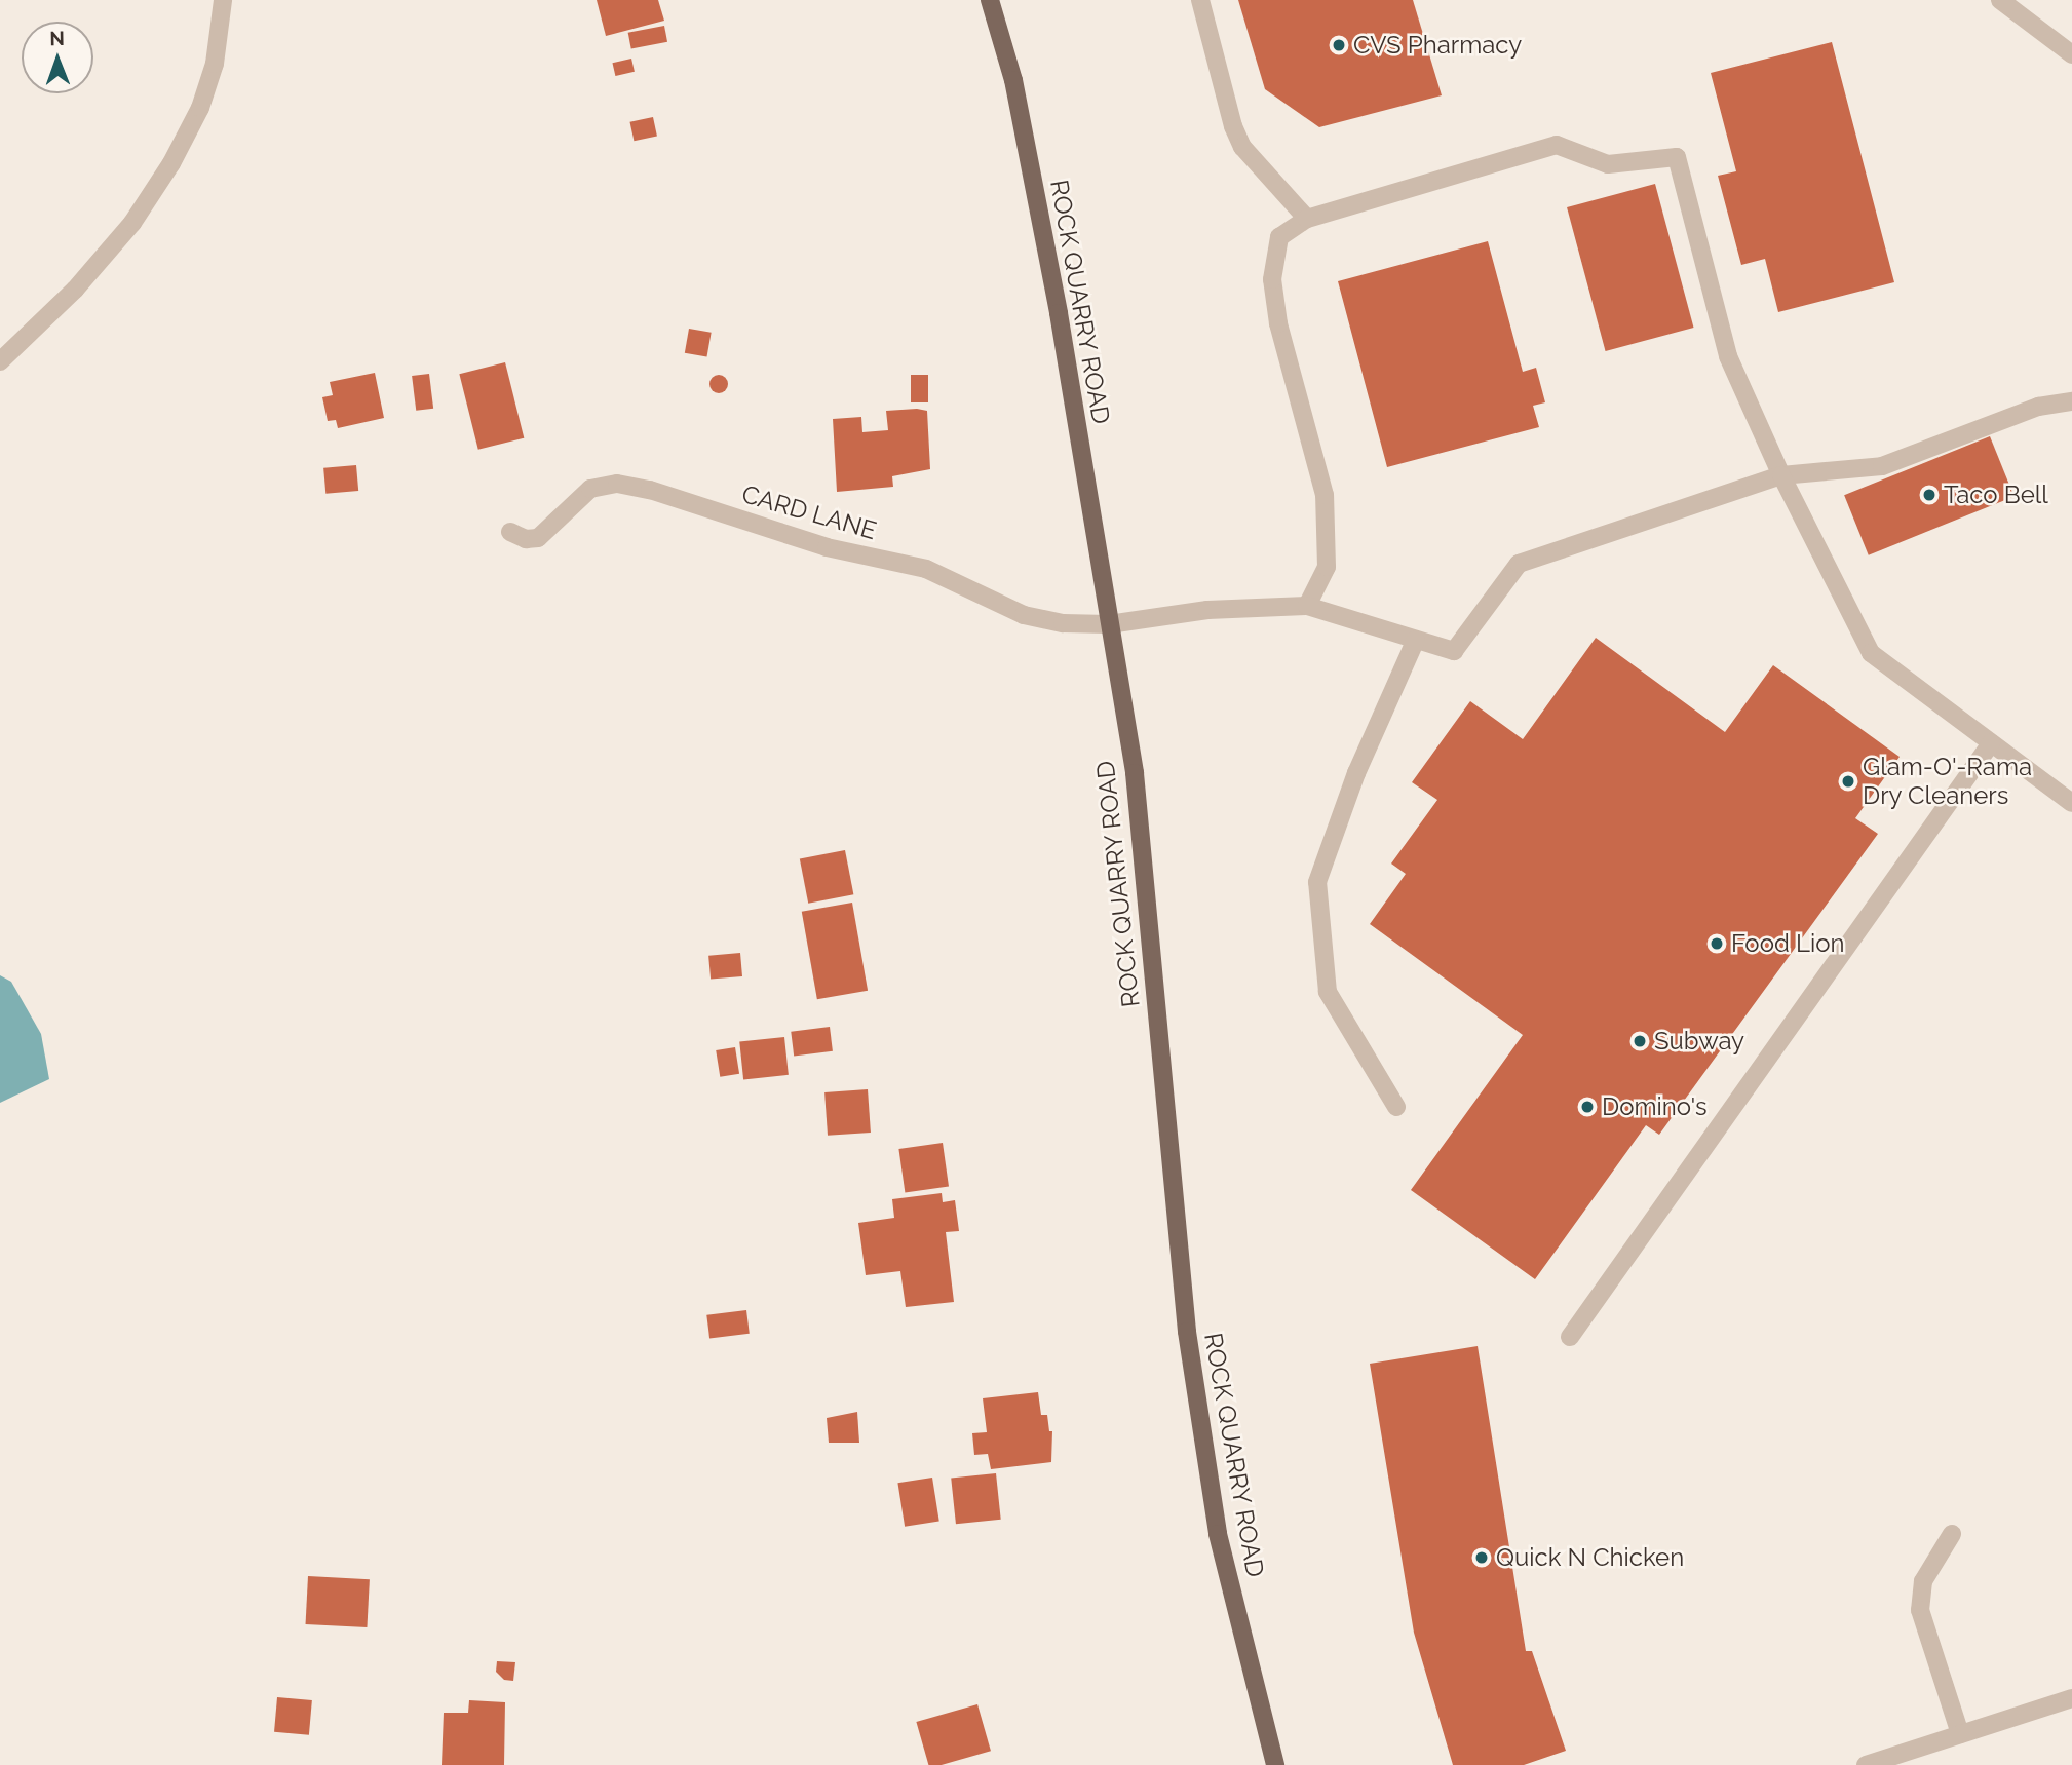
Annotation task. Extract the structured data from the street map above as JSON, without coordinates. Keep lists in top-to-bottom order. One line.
{"streets":{"main road":["ROCK QUARRY ROAD"],"street":["CARD LANE"]},"crossings":[["ROCK QUARRY ROAD","CARD LANE"]],"places":["CVS Pharmacy","Taco Bell","Glam-O'-Rama Dry Cleaners","Food Lion","Subway","Domino's","Quick N Chicken"],"north":"top"}
